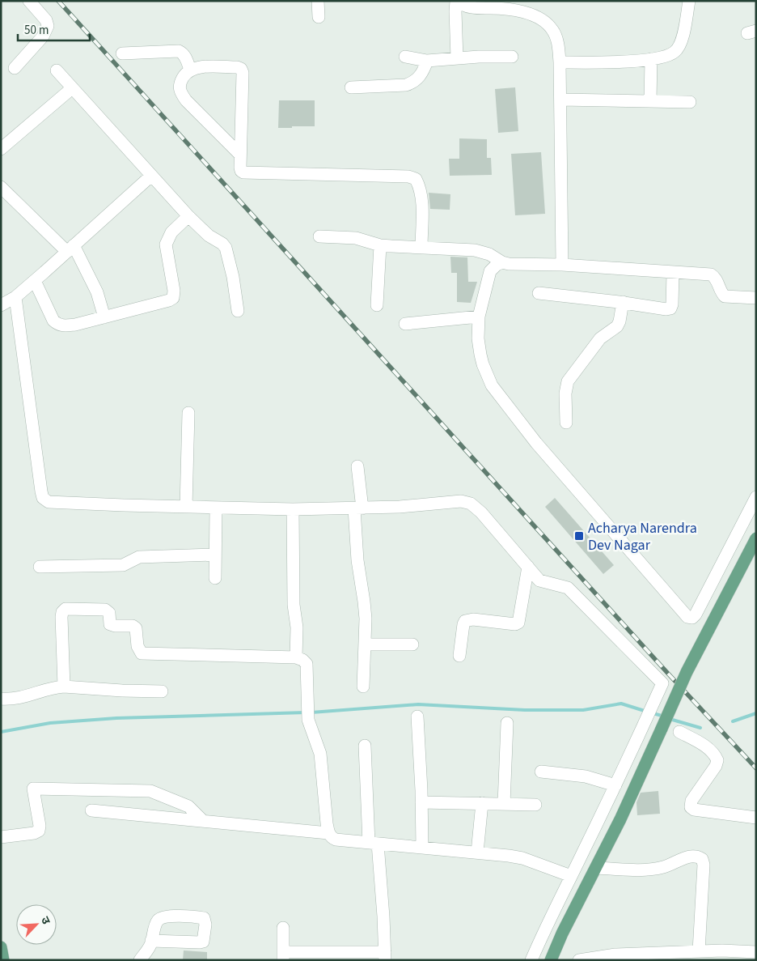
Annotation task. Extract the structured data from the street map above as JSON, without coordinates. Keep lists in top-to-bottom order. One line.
{"places":{"transit":["Acharya Narendra Dev Nagar"]},"scale_bar":"50 m","north":"top right"}
